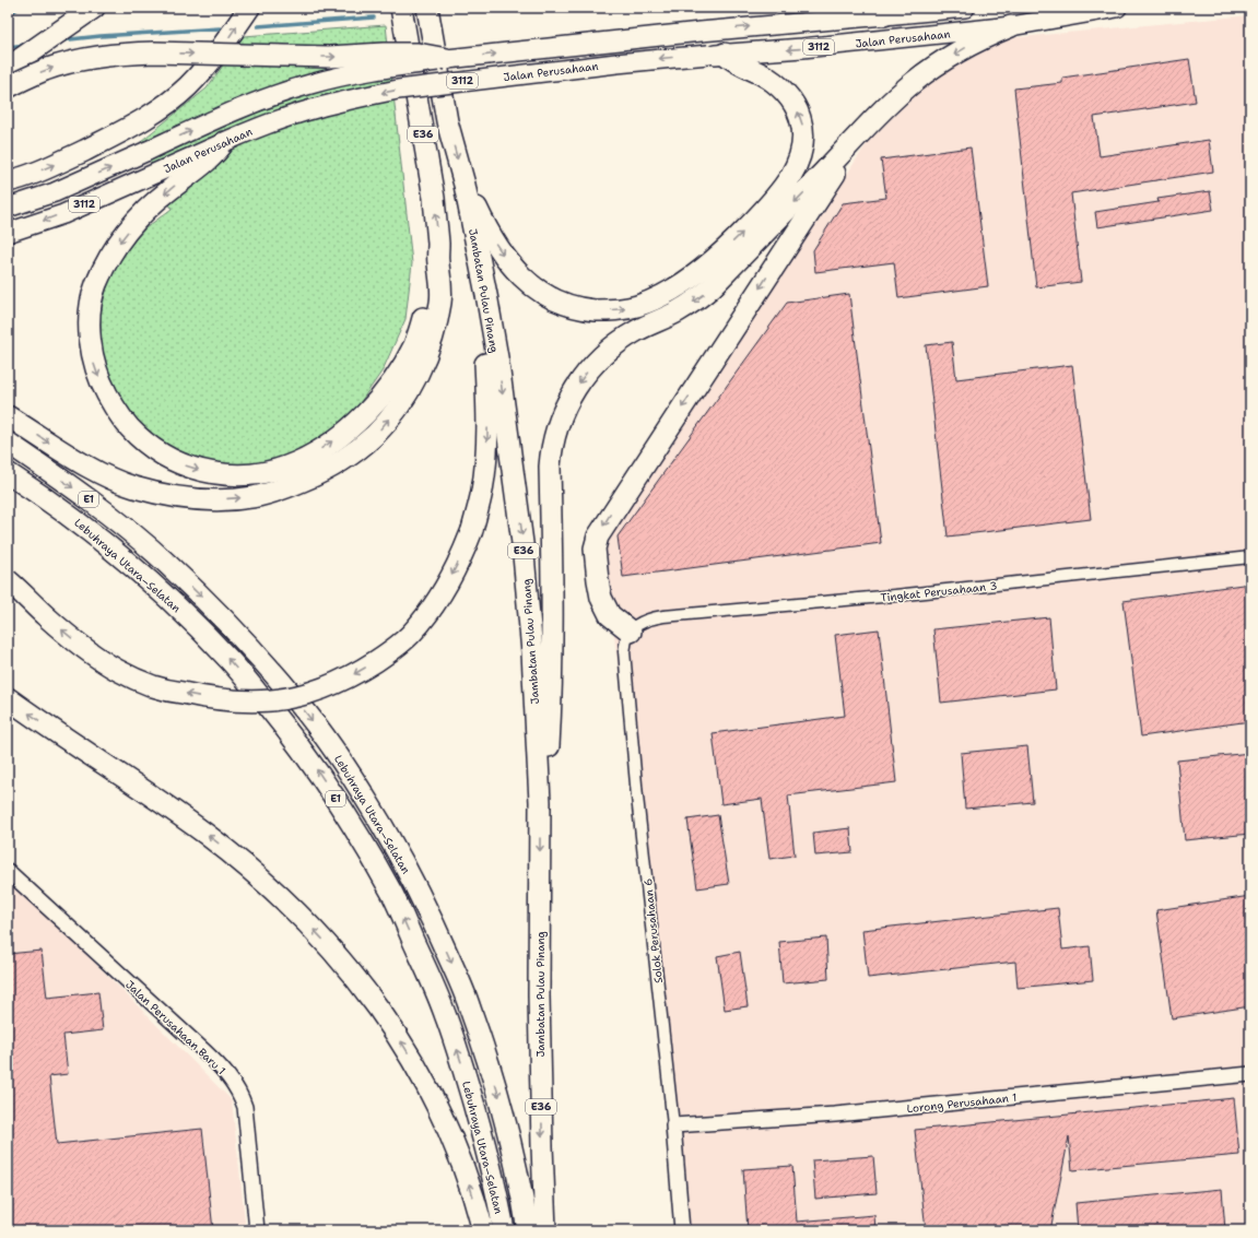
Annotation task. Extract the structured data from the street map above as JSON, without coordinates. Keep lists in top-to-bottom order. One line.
{"streets":{"highway":["E36","Jambatan Pulau Pinang","E1","Lebuhraya Utara–Selatan"],"main road":["Jalan Perusahaan","3112"],"street":["Tingkat Perusahaan 3","Solok Perusahaan 6","Jalan Perusahaan Baru 1","Lorong Perusahaan 1"]},"crossings":[["Tingkat Perusahaan 3","Solok Perusahaan 6"],["Solok Perusahaan 6","Lorong Perusahaan 1"]],"one_way":["Jambatan Pulau Pinang"]}
